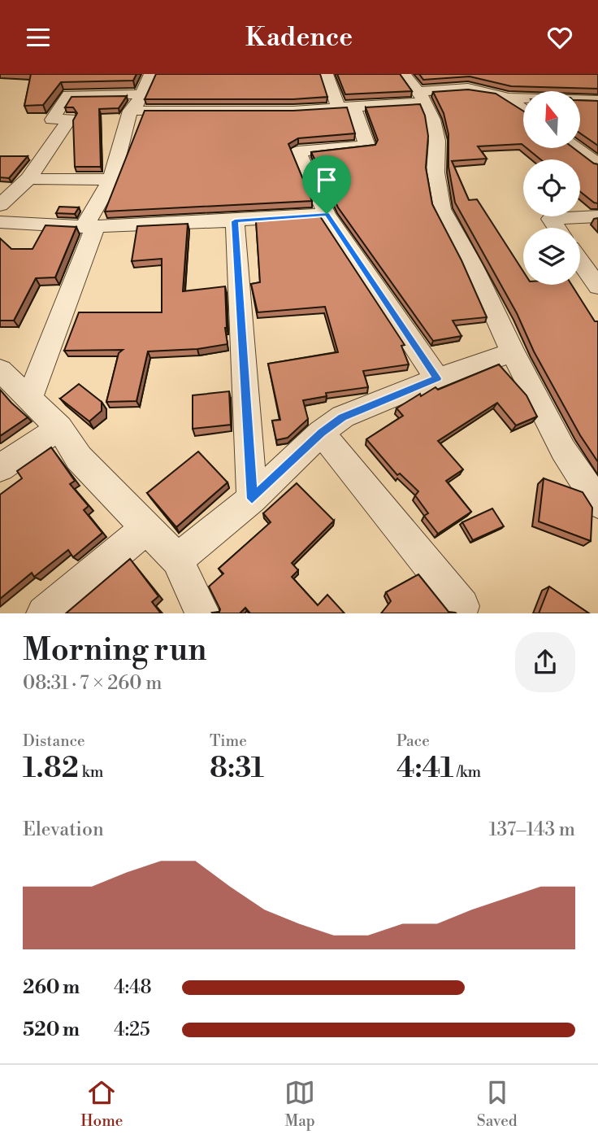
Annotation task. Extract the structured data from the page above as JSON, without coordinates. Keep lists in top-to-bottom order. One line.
{"north":"top","page":{"header":"Kadence","heading":["Morning run","08:31 · 7 × 260 m"],"stats":[["Distance","1.82 km"],["Time","8:31"],["Pace","4:41 /km"]],"chart":["Elevation","137–143 m"],"list":[{"name":"260 m","note":"4:48"},{"name":"520 m","note":"4:25"}],"tabs":["Home","Map","Saved"]}}
